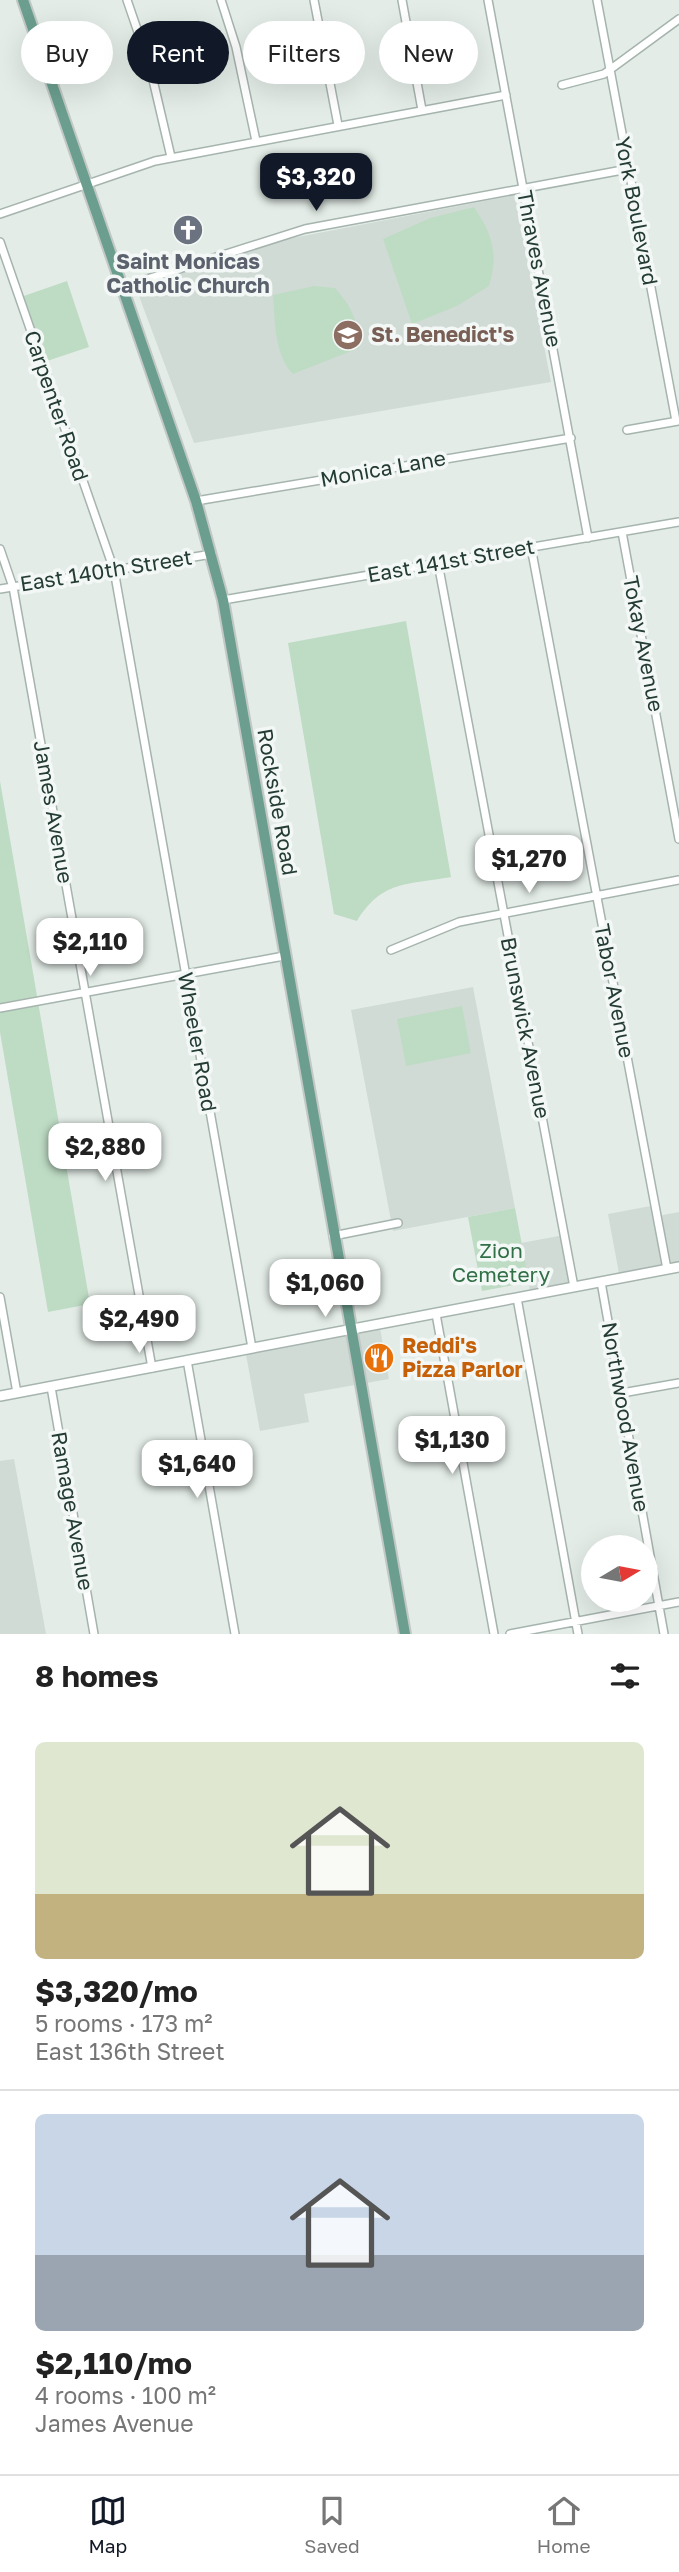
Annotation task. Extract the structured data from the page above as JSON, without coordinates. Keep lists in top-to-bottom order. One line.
{"streets":{"main road":["Rockside Road"],"street":["York Boulevard","Thraves Avenue","Carpenter Road","Monica Lane","East 141st Street","East 140th Street","Tokay Avenue","James Avenue","Tabor Avenue","Brunswick Avenue","Wheeler Road","Northwood Avenue","Ramage Avenue"]},"crossings":[["Thraves Avenue","Monica Lane"],["Thraves Avenue","East 141st Street"],["Carpenter Road","East 140th Street"],["Carpenter Road","Wheeler Road"],["Monica Lane","Rockside Road"],["East 141st Street","Tokay Avenue"],["East 141st Street","Rockside Road"],["East 141st Street","Tabor Avenue"],["East 141st Street","Brunswick Avenue"],["East 140th Street","Rockside Road"],["East 140th Street","James Avenue"],["East 140th Street","Wheeler Road"]],"parks":["Zion Cemetery"],"places":{"church":["Saint Monicas Catholic Church"],"school or university":["St. Benedict's"],"restaurant":["Reddi's Pizza Parlor"]},"north":"right","page":{"chip":["Buy","Rent","Filters","New"],"price":["$3,320","$1,270","$2,110","$2,880","$1,060","$2,490","$1,130","$1,640"],"heading":"8 homes","list":[{"name":"$3,320/mo","note":"5 rooms · 173 m² · East 136th Street"},{"name":"$2,110/mo","note":"4 rooms · 100 m² · James Avenue"}],"tabs":["Map","Saved","Home"]}}
